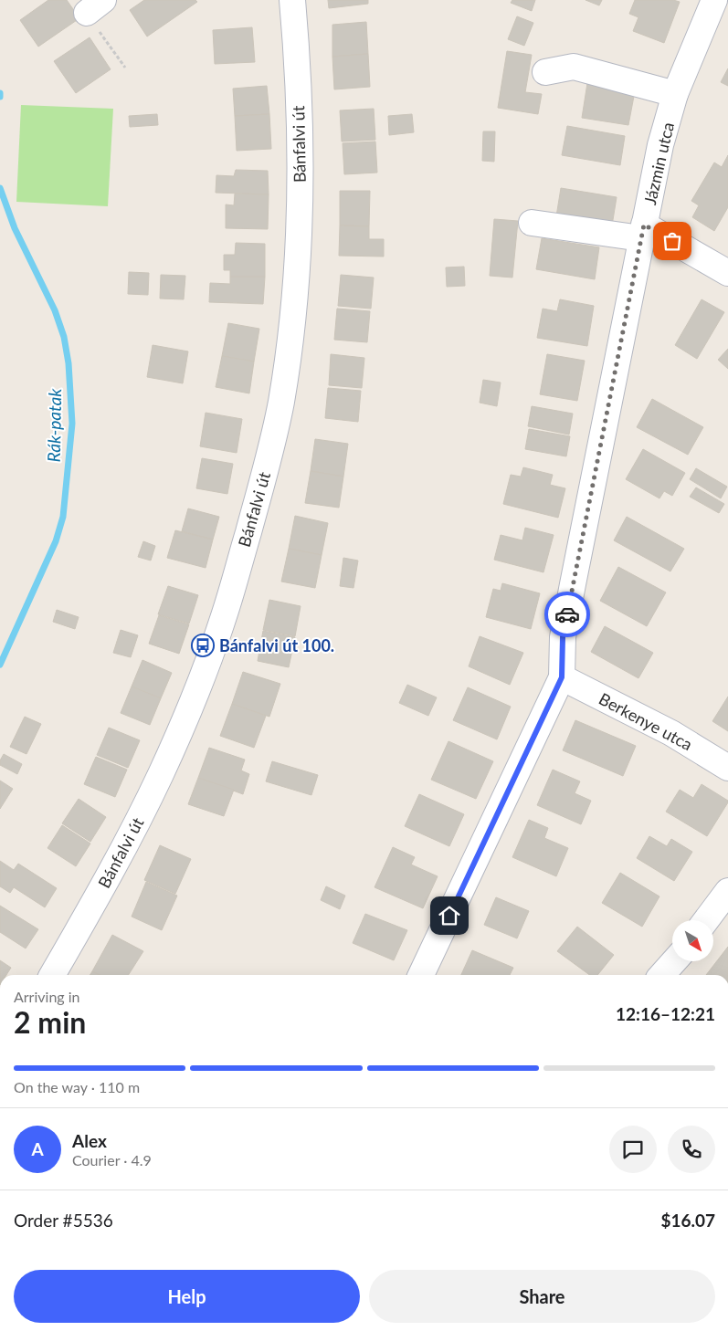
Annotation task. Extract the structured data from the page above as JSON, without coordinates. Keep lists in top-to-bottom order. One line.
{"streets":{"street":["Bánfalvi út","Jázmin utca","Berkenye utca"]},"crossings":[["Jázmin utca","Berkenye utca"]],"water":["Rák-patak"],"places":{"bus stop":["Bánfalvi út 100."]},"north":"bottom right","page":{"heading":["2 min","Arriving in","12:16–12:21"],"panel":["Alex","Courier · 4.9","Order #5536","$16.07"],"bar":"On the way · 110 m","round":"A","buttons":["Help","Share"]}}
